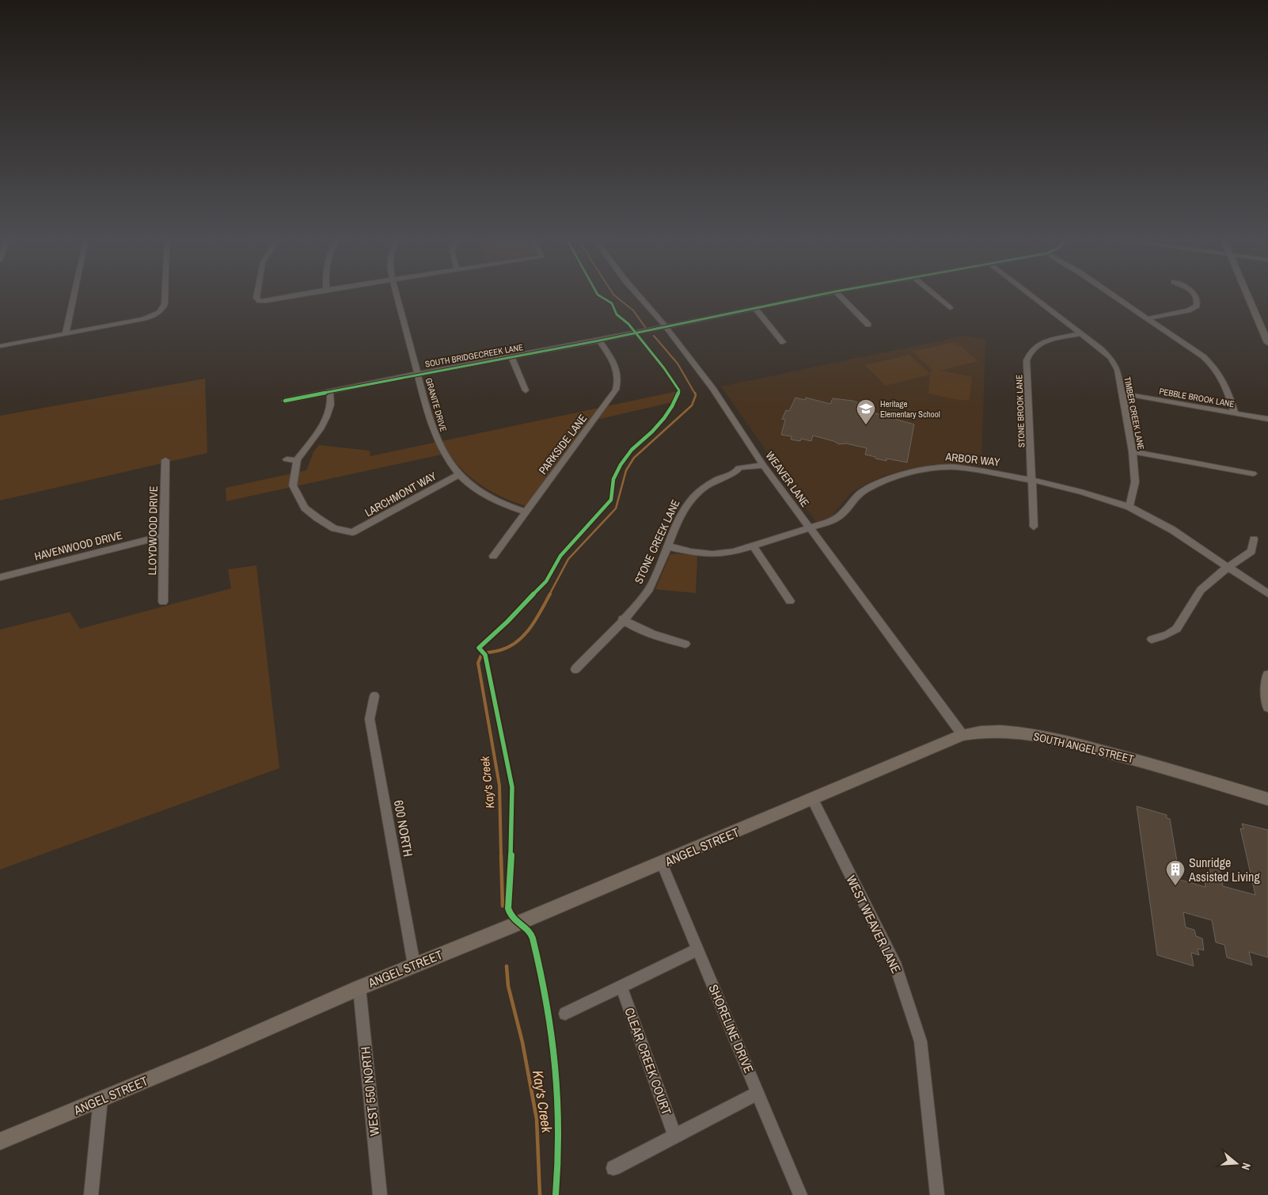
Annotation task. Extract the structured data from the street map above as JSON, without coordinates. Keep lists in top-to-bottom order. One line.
{"streets":{"main road":["SOUTH ANGEL STREET","ANGEL STREET"],"street":["SOUTH BRIDGECREEK LANE","PEBBLE BROOK LANE","GRANITE DRIVE","STONE BROOK LANE","TIMBER CREEK LANE","PARKSIDE LANE","ARBOR WAY","WEAVER LANE","LARCHMONT WAY","LLOYDWOOD DRIVE","STONE CREEK LANE","HAVENWOOD DRIVE","600 NORTH","WEST WEAVER LANE","SHORELINE DRIVE","CLEAR CREEK COURT","WEST 550 NORTH"]},"crossings":[["SOUTH BRIDGECREEK LANE","GRANITE DRIVE"],["SOUTH BRIDGECREEK LANE","PARKSIDE LANE"],["SOUTH BRIDGECREEK LANE","WEAVER LANE"],["PEBBLE BROOK LANE","TIMBER CREEK LANE"],["GRANITE DRIVE","PARKSIDE LANE"],["GRANITE DRIVE","LARCHMONT WAY"],["STONE BROOK LANE","TIMBER CREEK LANE"],["STONE BROOK LANE","ARBOR WAY"],["TIMBER CREEK LANE","ARBOR WAY"],["ARBOR WAY","WEAVER LANE"],["ARBOR WAY","STONE CREEK LANE"],["WEAVER LANE","STONE CREEK LANE"],["WEAVER LANE","SOUTH ANGEL STREET"],["LLOYDWOOD DRIVE","HAVENWOOD DRIVE"],["SOUTH ANGEL STREET","ANGEL STREET"],["SOUTH ANGEL STREET","WEST WEAVER LANE"],["600 NORTH","ANGEL STREET"],["ANGEL STREET","WEST WEAVER LANE"],["ANGEL STREET","SHORELINE DRIVE"],["ANGEL STREET","WEST 550 NORTH"]],"water":["Kay's Creek"],"places":{"school or university":["Heritage Elementary School"],"building":["Sunridge Assisted Living"]},"north":"right"}
